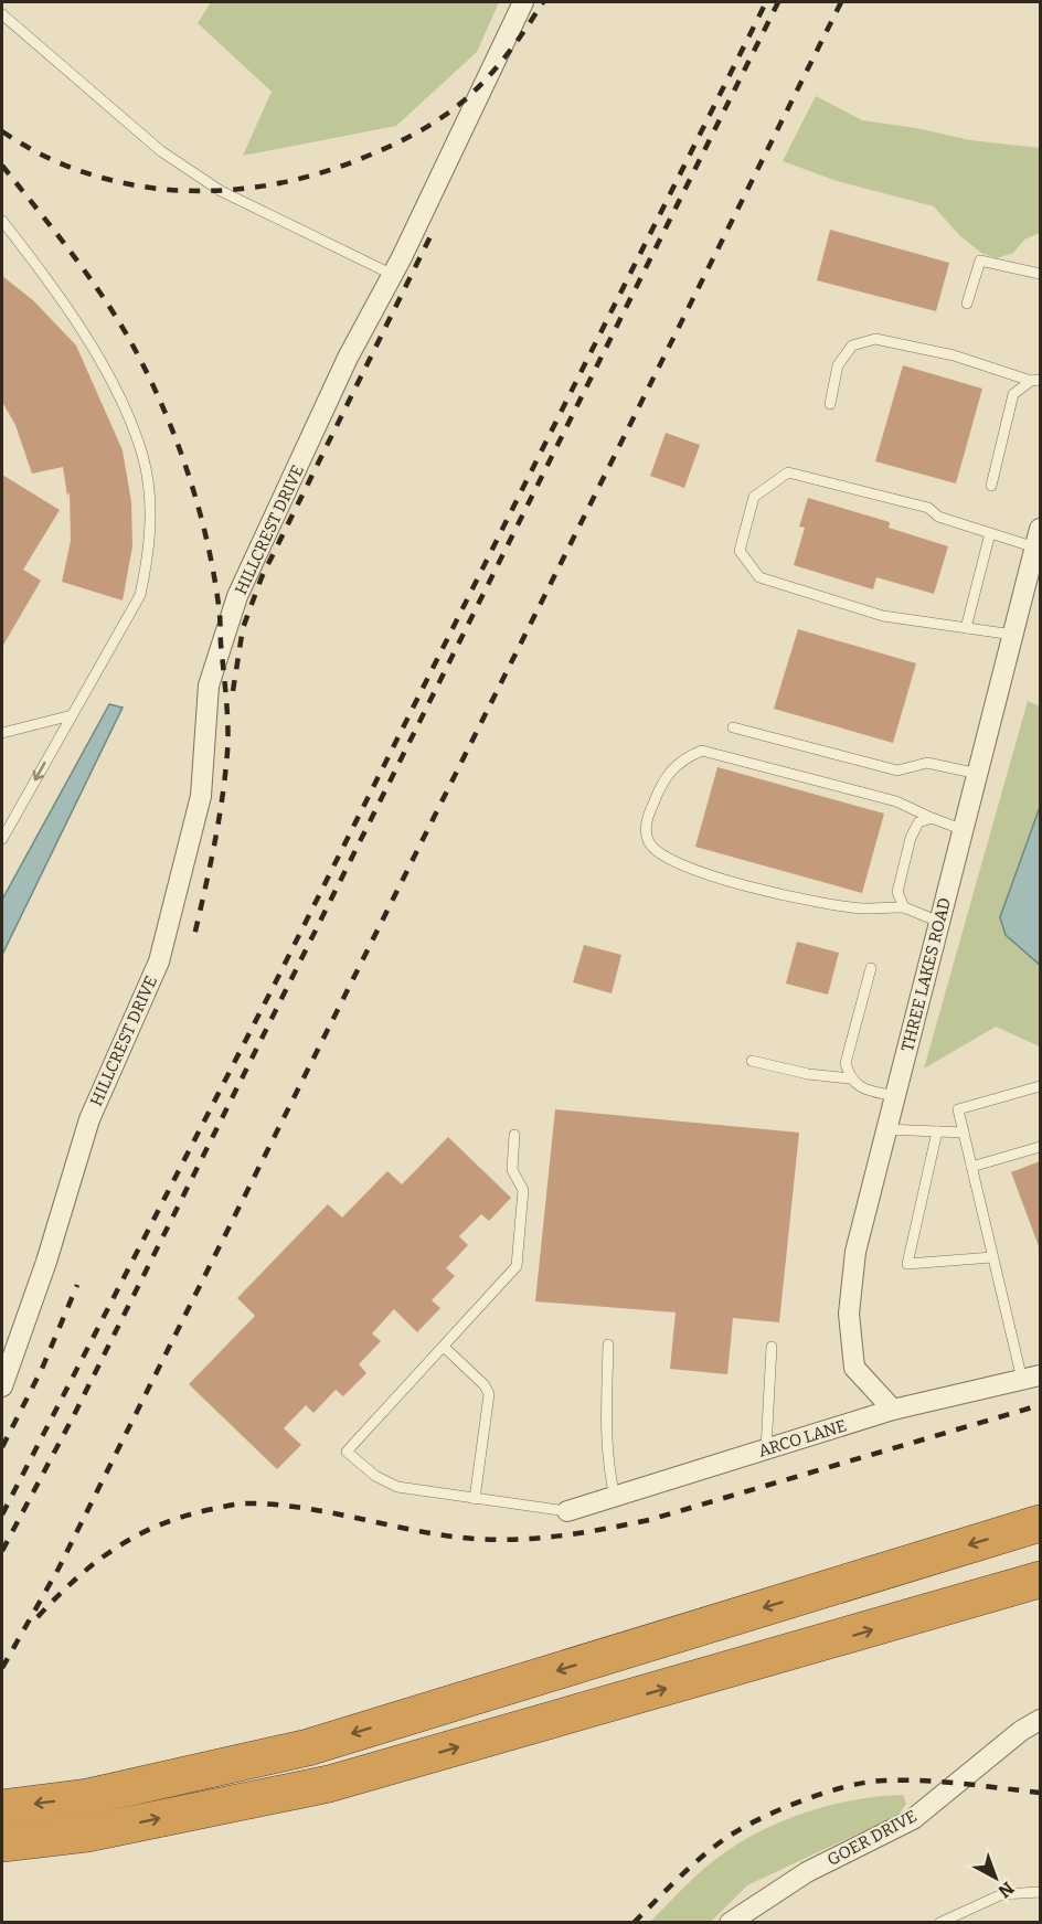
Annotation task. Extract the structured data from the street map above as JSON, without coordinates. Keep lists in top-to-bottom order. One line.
{"streets":{"street":["HILLCREST DRIVE","THREE LAKES ROAD","ARCO LANE","GOER DRIVE"]},"crossings":[["THREE LAKES ROAD","ARCO LANE"]],"north":"bottom right"}
